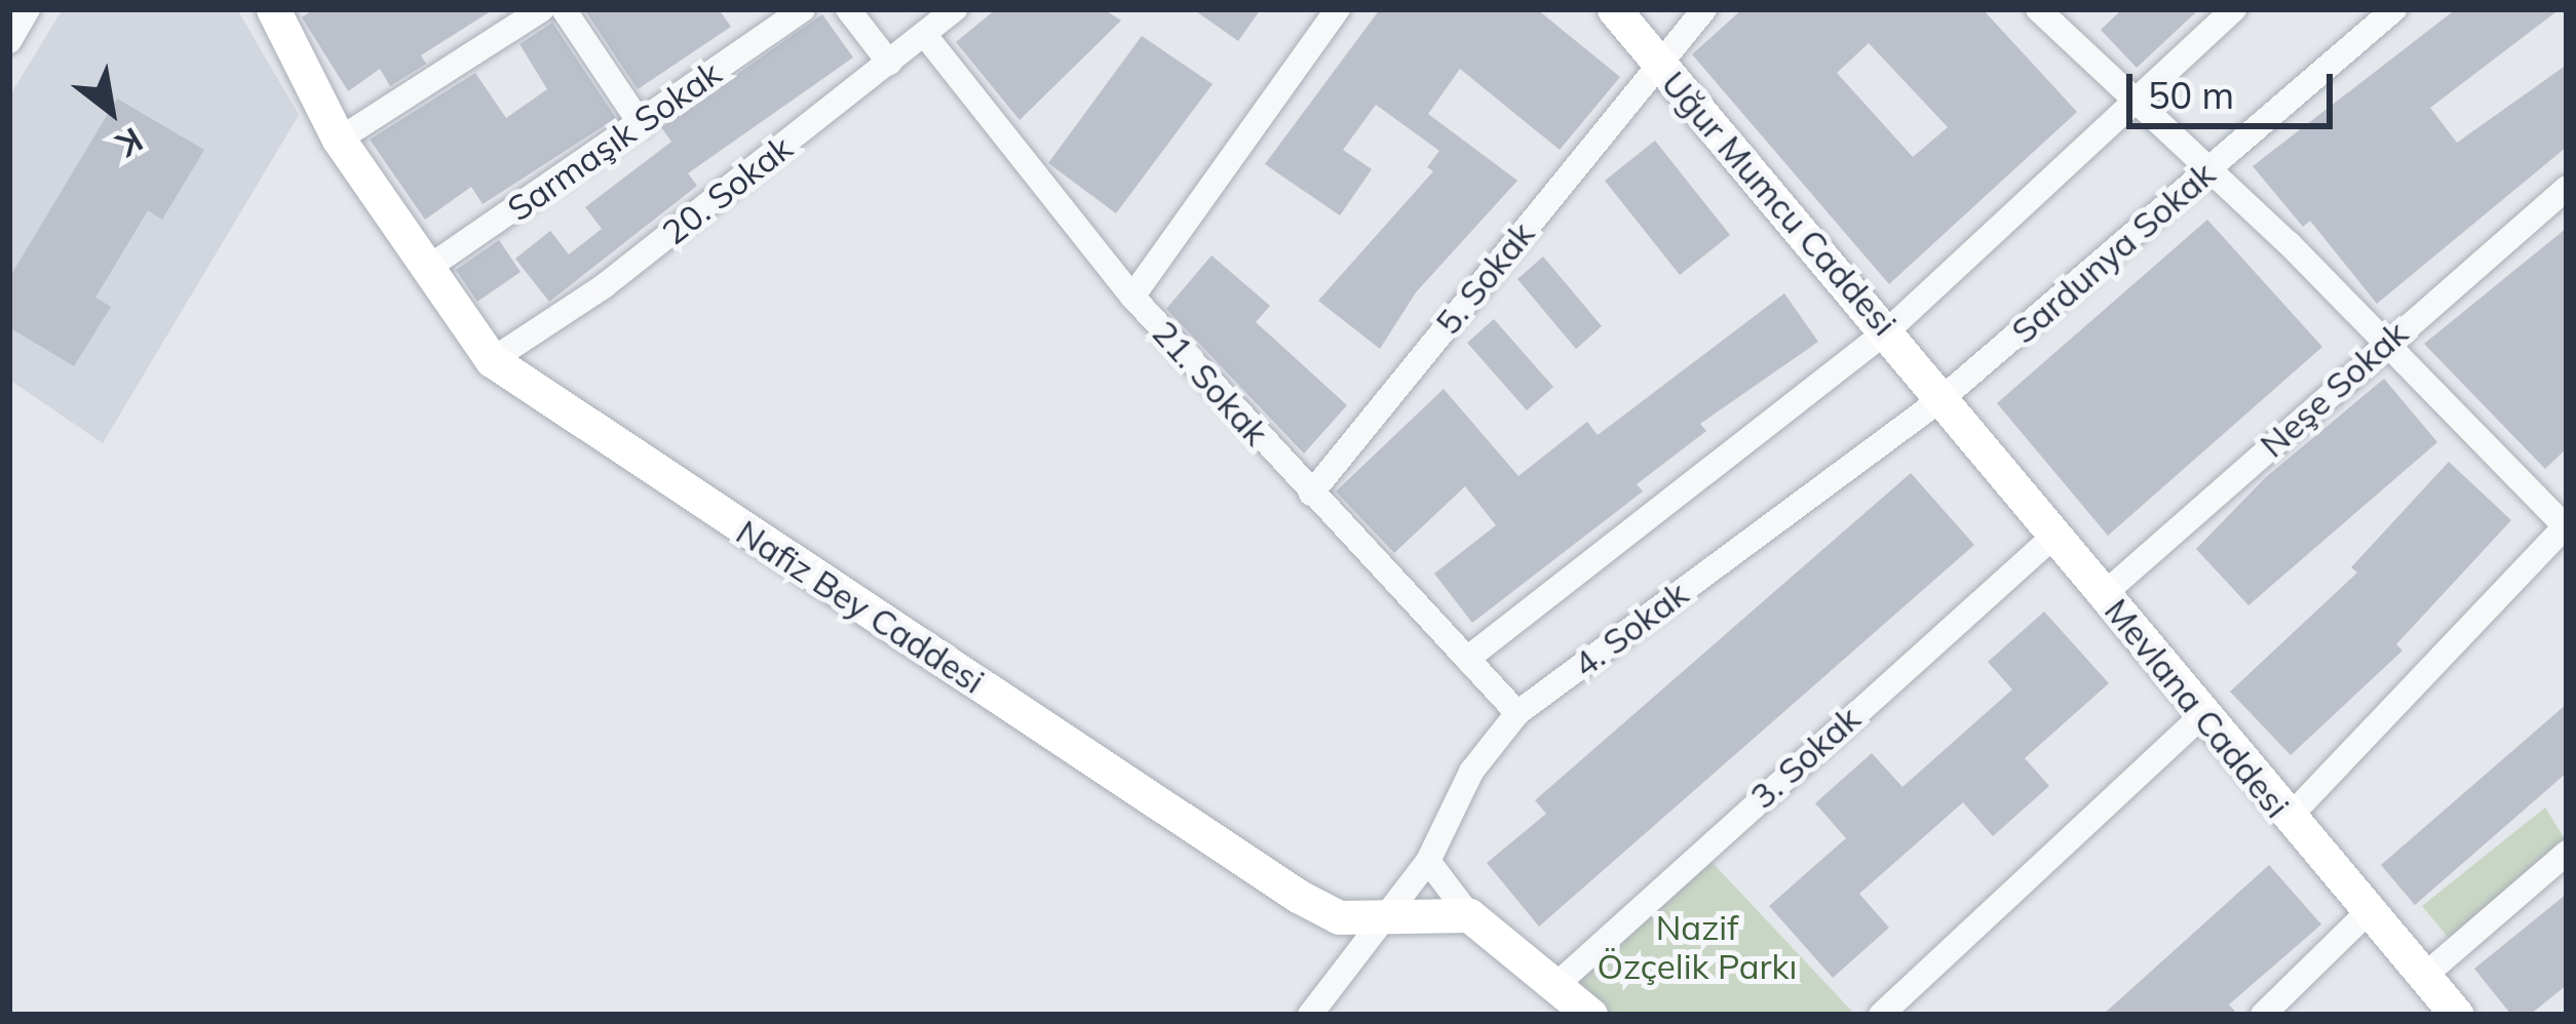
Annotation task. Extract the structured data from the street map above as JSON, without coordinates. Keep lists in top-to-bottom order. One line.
{"streets":{"street":["Sarmaşık Sokak","20. Sokak","Uğur Mumcu Caddesi","Sardunya Sokak","5. Sokak","21. Sokak","Neşe Sokak","Nafiz Bey Caddesi","4. Sokak","Mevlana Caddesi","3. Sokak"]},"crossings":[["Sarmaşık Sokak","Nafiz Bey Caddesi"],["20. Sokak","21. Sokak"],["20. Sokak","Nafiz Bey Caddesi"],["Uğur Mumcu Caddesi","Sardunya Sokak"],["Uğur Mumcu Caddesi","5. Sokak"],["Uğur Mumcu Caddesi","4. Sokak"],["Uğur Mumcu Caddesi","Mevlana Caddesi"],["Sardunya Sokak","4. Sokak"],["Sardunya Sokak","Mevlana Caddesi"],["5. Sokak","21. Sokak"],["21. Sokak","4. Sokak"],["Neşe Sokak","Mevlana Caddesi"],["Nafiz Bey Caddesi","4. Sokak"],["4. Sokak","Mevlana Caddesi"],["Mevlana Caddesi","3. Sokak"]],"parks":["Nazif Özçelik Parkı"],"scale_bar":"50 m","north":"bottom right"}
